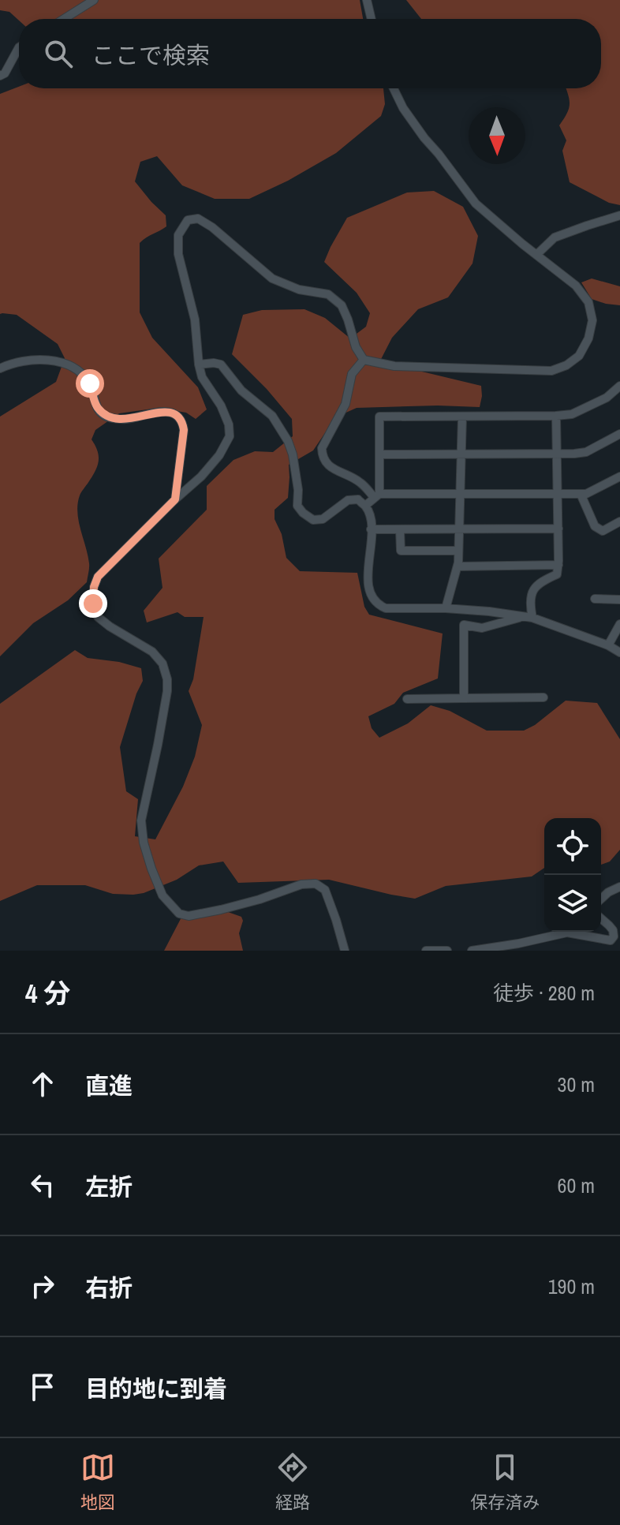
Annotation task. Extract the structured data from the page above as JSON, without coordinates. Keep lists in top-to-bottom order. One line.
{"north":"bottom","page":{"search":"ここで検索","heading":["4 分","徒歩 · 280 m"],"list":[["直進","30 m"],["左折","60 m"],["右折","190 m"],"目的地に到着"],"nav":["地図","経路","保存済み"]}}
